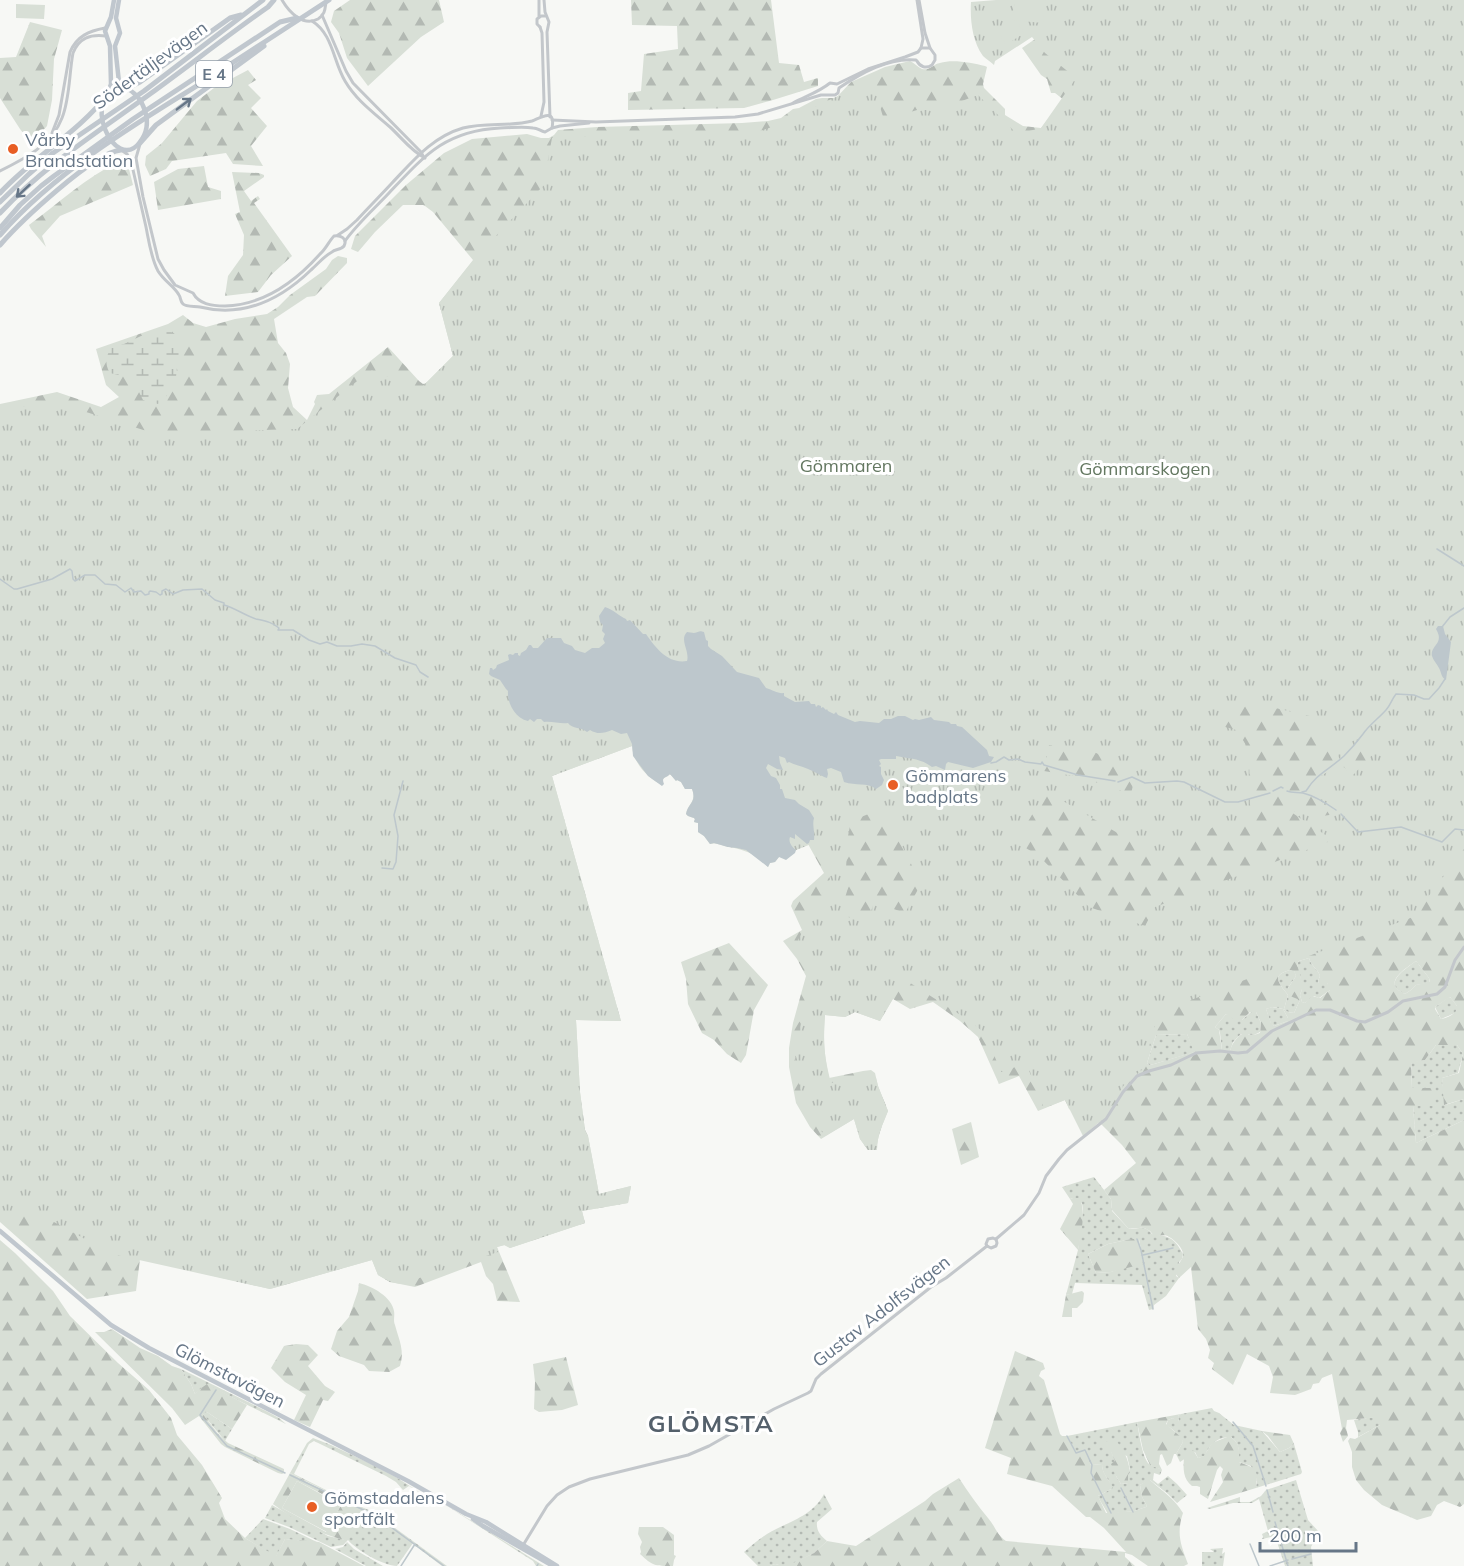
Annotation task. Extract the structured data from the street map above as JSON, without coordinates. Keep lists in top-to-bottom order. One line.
{"streets":{"highway":["Södertäljevägen","E 4"],"main road":["Glömstavägen"],"street":["Gustav Adolfsvägen"]},"crossings":[["Gustav Adolfsvägen","Glömstavägen"]],"districts":["GLÖMSTA"],"parks":["Gömmaren","Gömmarskogen"],"places":["Vårby Brandstation","Gömmarens badplats","Gömstadalens sportfält"],"scale_bar":"200 m"}
